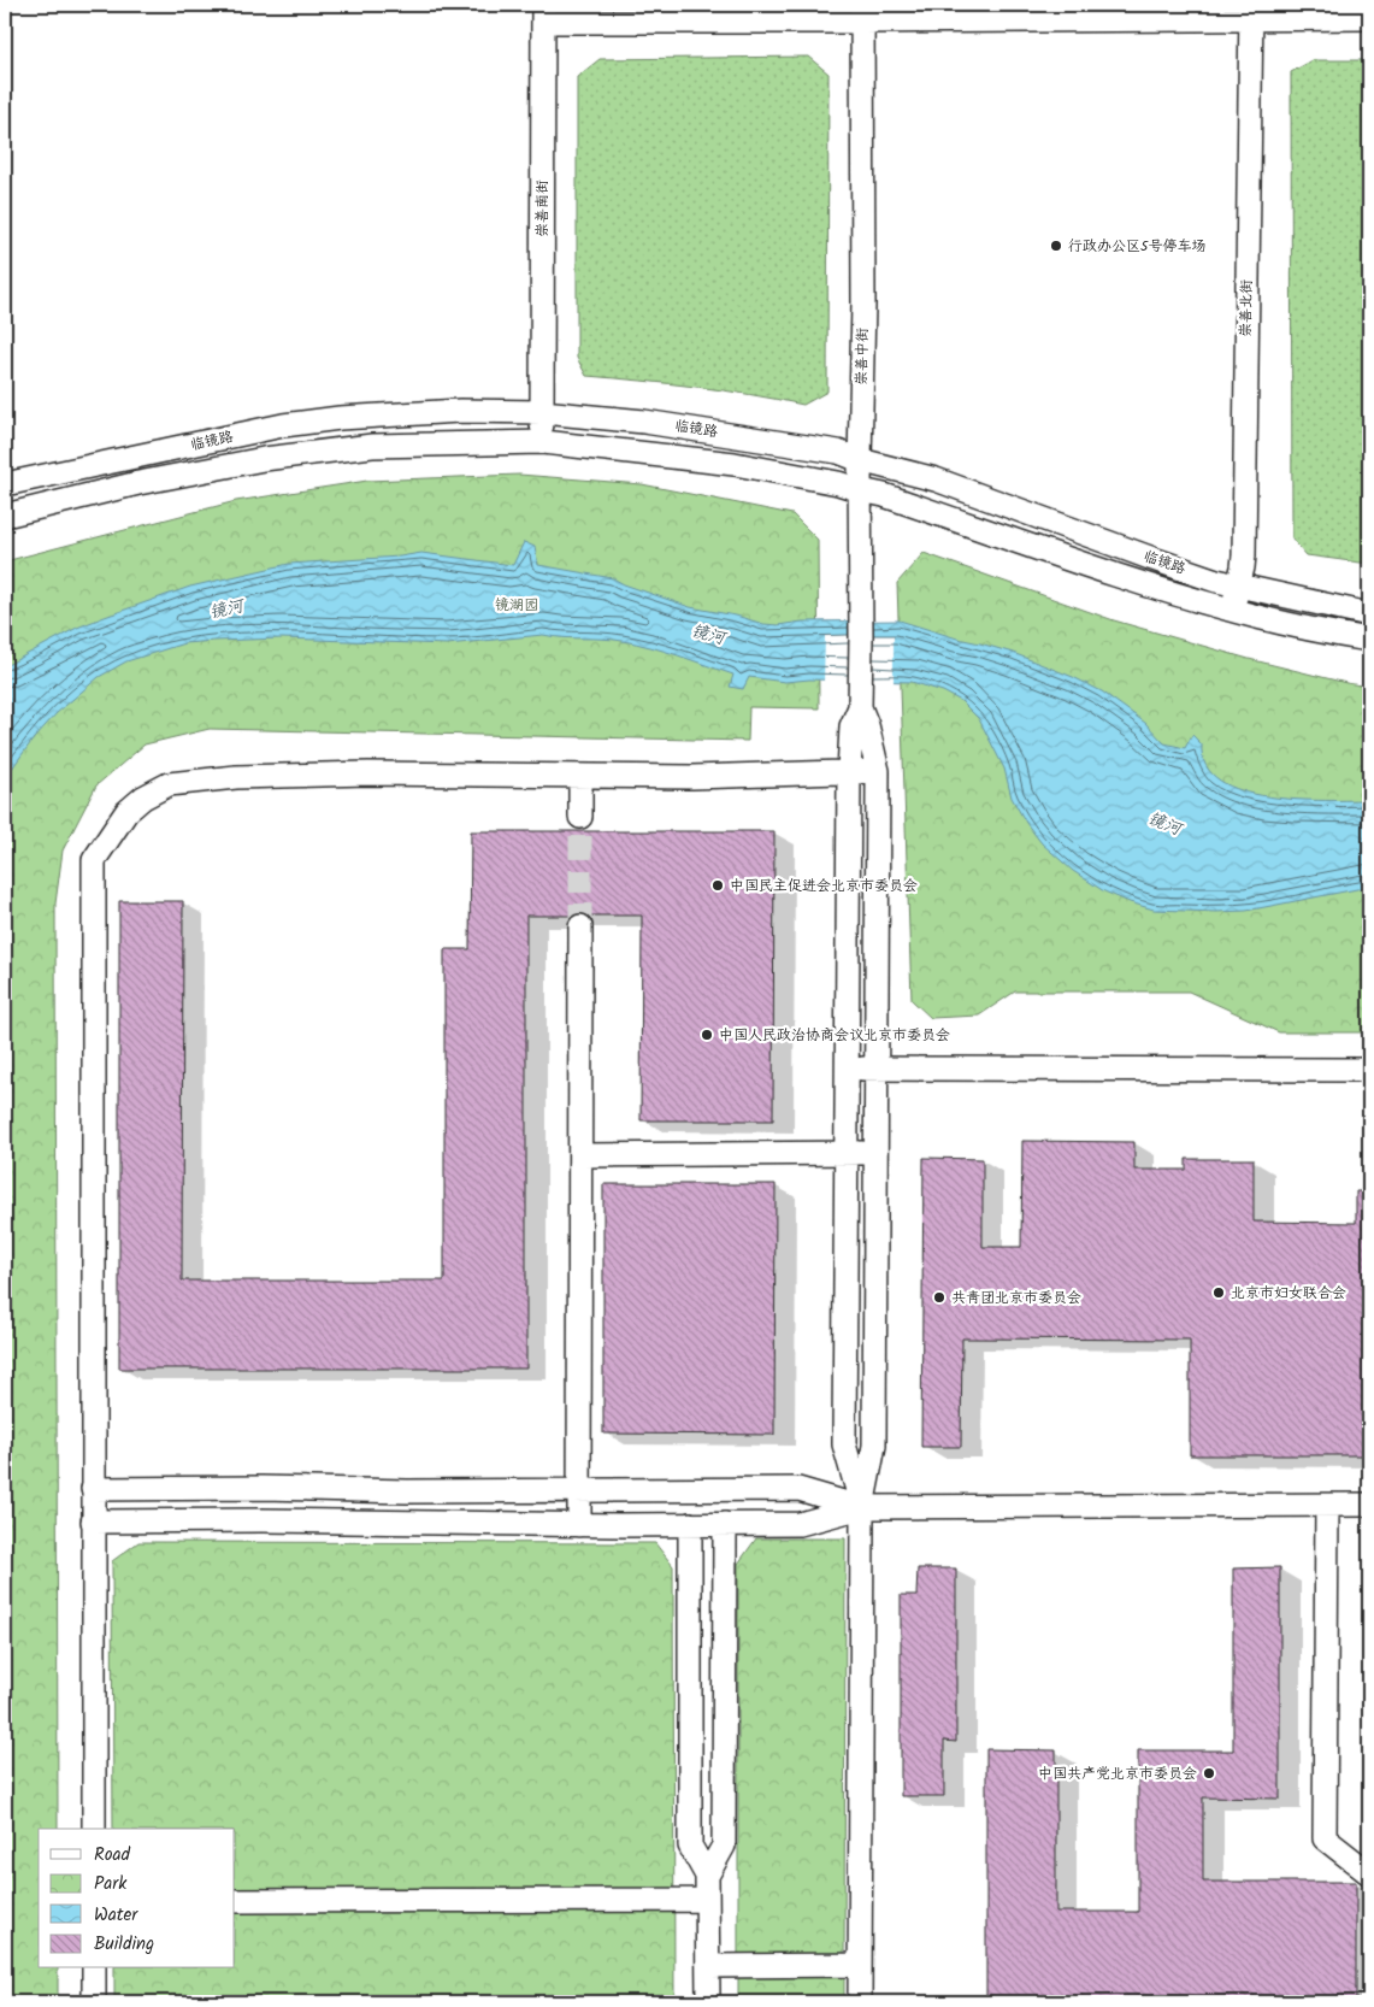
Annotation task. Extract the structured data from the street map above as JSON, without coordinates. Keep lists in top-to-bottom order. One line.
{"streets":{"street":["崇善南街","崇善北街","崇善中街","临镜路"]},"crossings":[["崇善南街","临镜路"],["崇善北街","临镜路"],["崇善中街","临镜路"]],"water":["镜河"],"parks":["镜湖园"],"places":["行政办公区5号停车场","中国民主促进会北京市委员会","中国人民政治协商会议北京市委员会","北京市妇女联合会","共青团北京市委员会","中国共产党北京市委员会"],"legend":["Road","Park","Water","Building"]}
